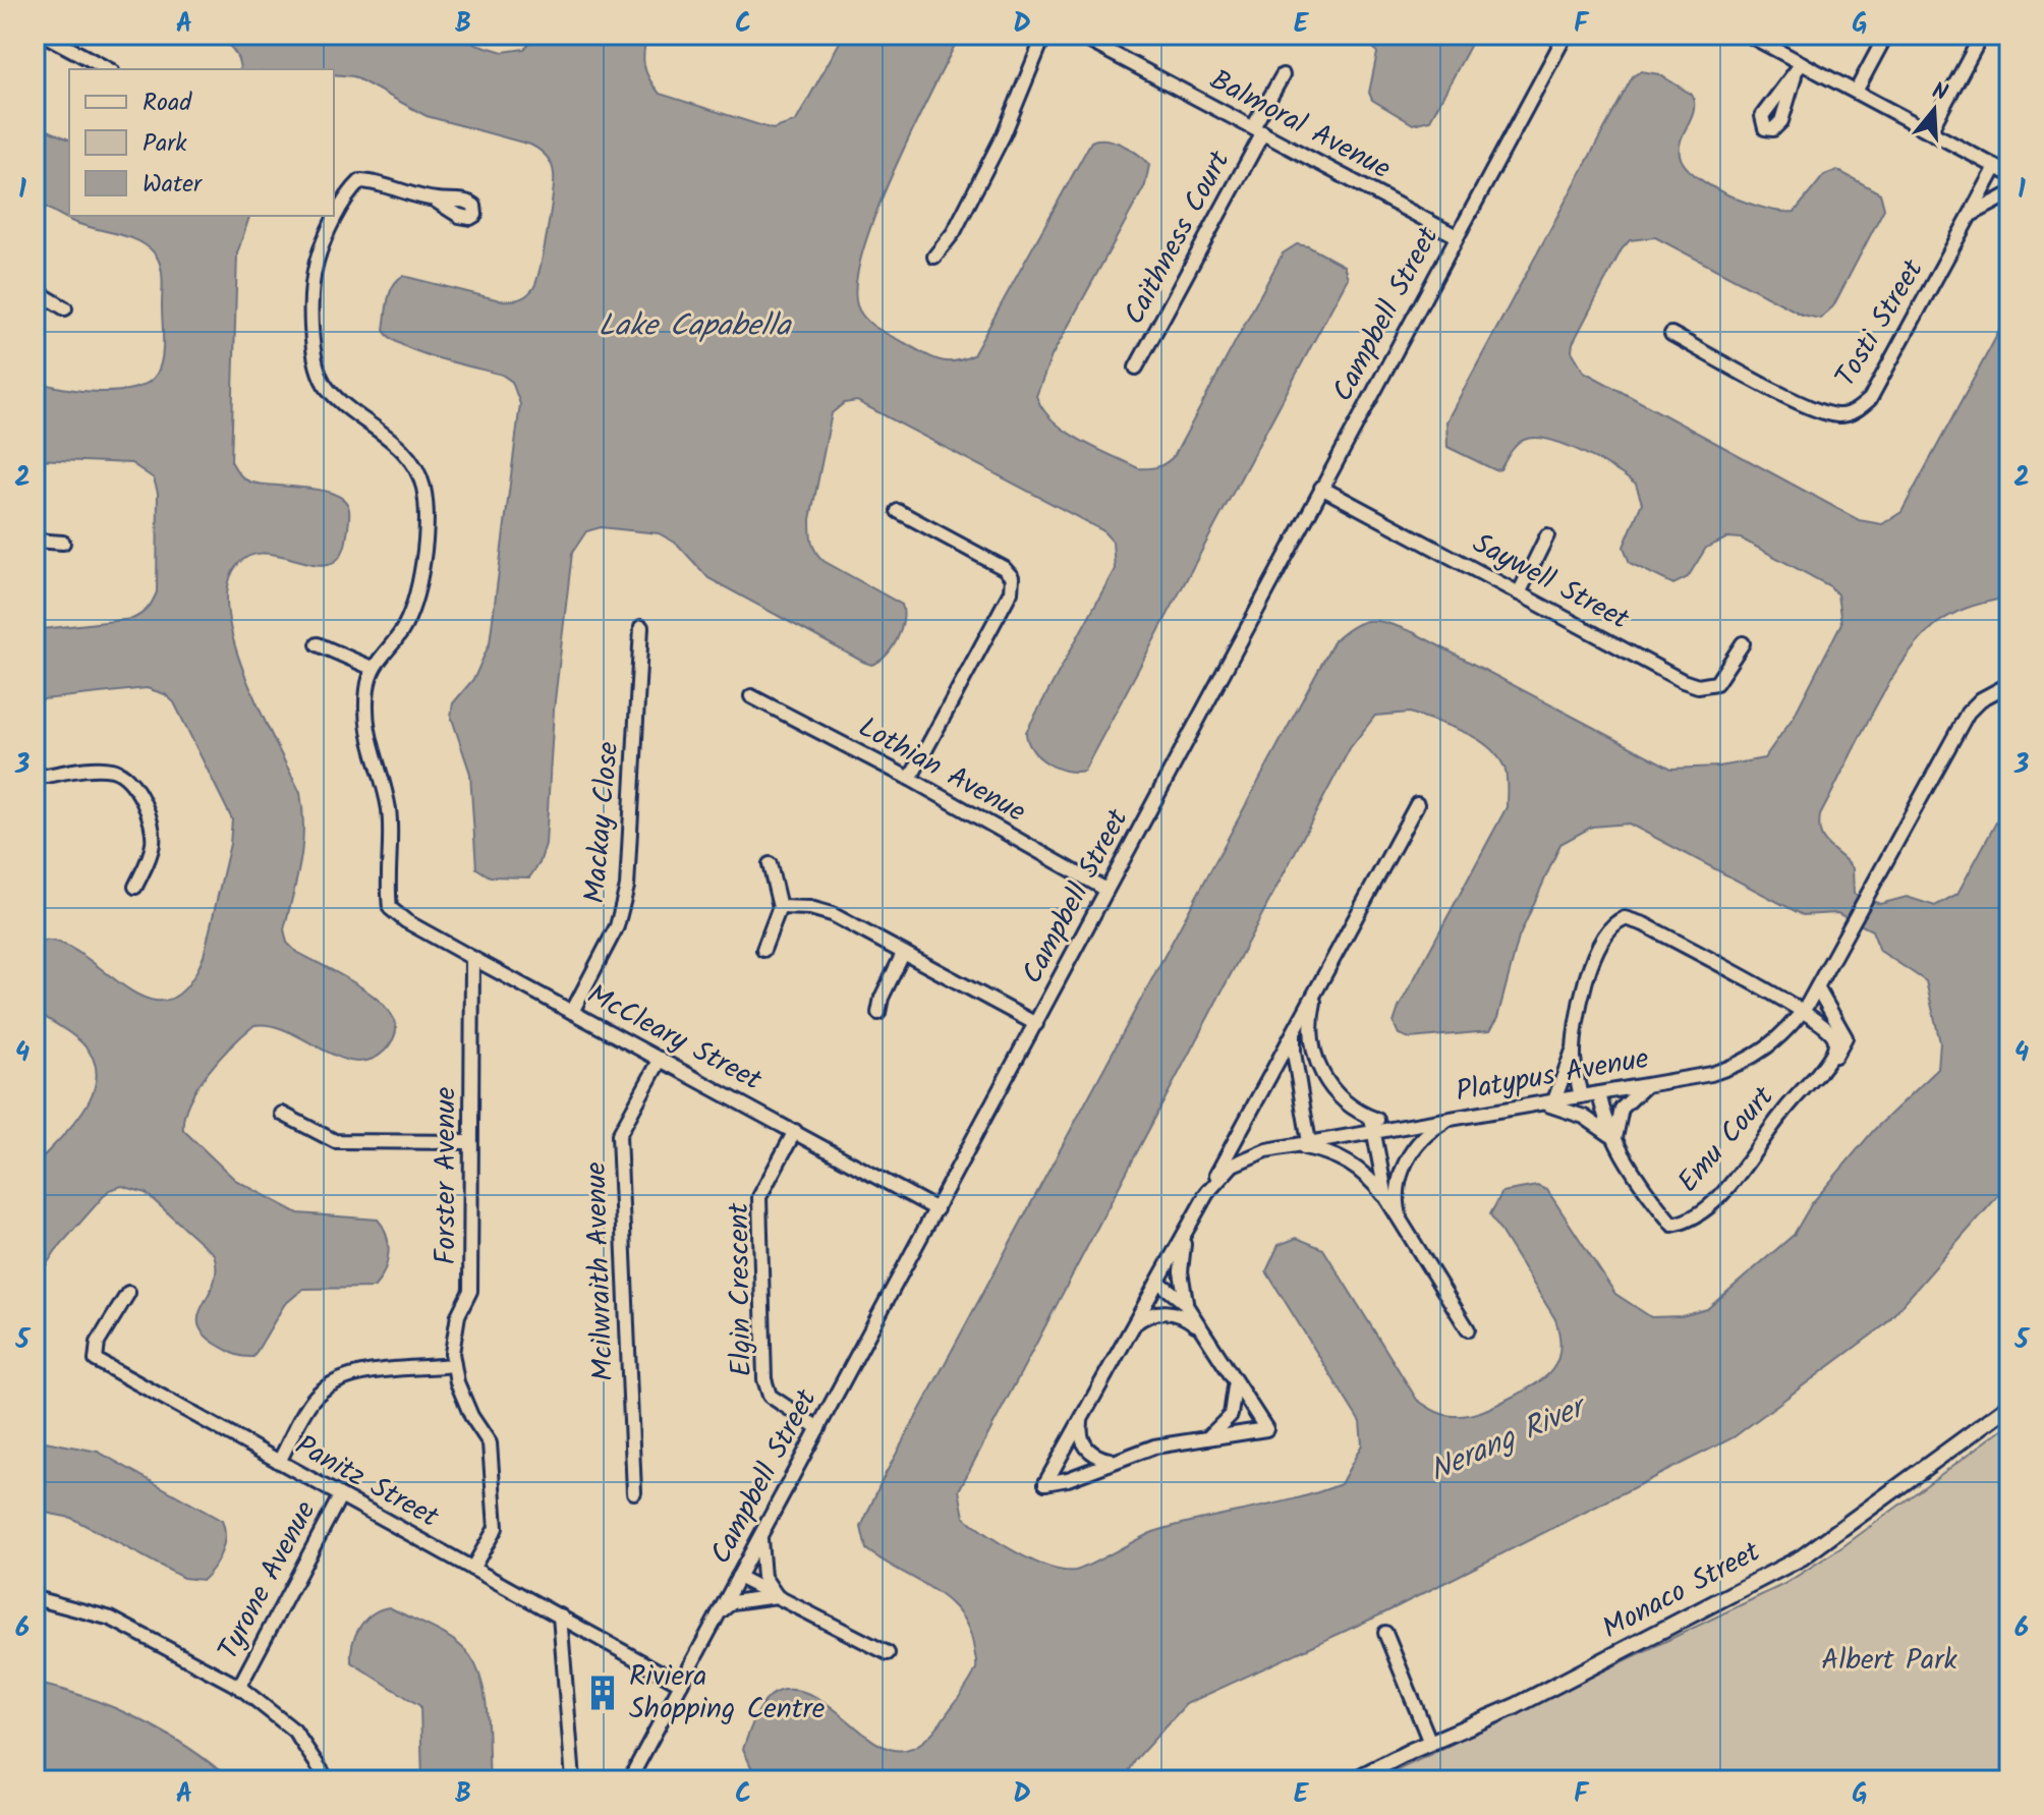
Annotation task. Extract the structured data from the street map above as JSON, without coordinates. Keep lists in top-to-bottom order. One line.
{"streets":{"street":["Balmoral Avenue","Caithness Court","Campbell Street","Tosti Street","Saywell Street","Lothian Avenue","Mackay Close","McCleary Street","Platypus Avenue","Emu Court","Forster Avenue","Mcilwraith Avenue","Elgin Crescent","Panitz Street","Tyrone Avenue","Monaco Street"]},"crossings":[["Balmoral Avenue","Caithness Court"],["Balmoral Avenue","Campbell Street"],["Campbell Street","Saywell Street"],["Campbell Street","Lothian Avenue"],["Campbell Street","McCleary Street"],["Campbell Street","Elgin Crescent"],["Campbell Street","Panitz Street"],["Mackay Close","McCleary Street"],["McCleary Street","Forster Avenue"],["McCleary Street","Mcilwraith Avenue"],["McCleary Street","Elgin Crescent"],["Platypus Avenue","Emu Court"],["Forster Avenue","Panitz Street"],["Panitz Street","Tyrone Avenue"]],"water":["Lake Capabella","Nerang River"],"parks":["Albert Park"],"places":{"building":["Riviera Shopping Centre"]},"legend":["Road","Park","Water"],"north":"top","grid":{"columns":["A","B","C","D","E","F","G"],"rows":["1","2","3","4","5","6"]}}
